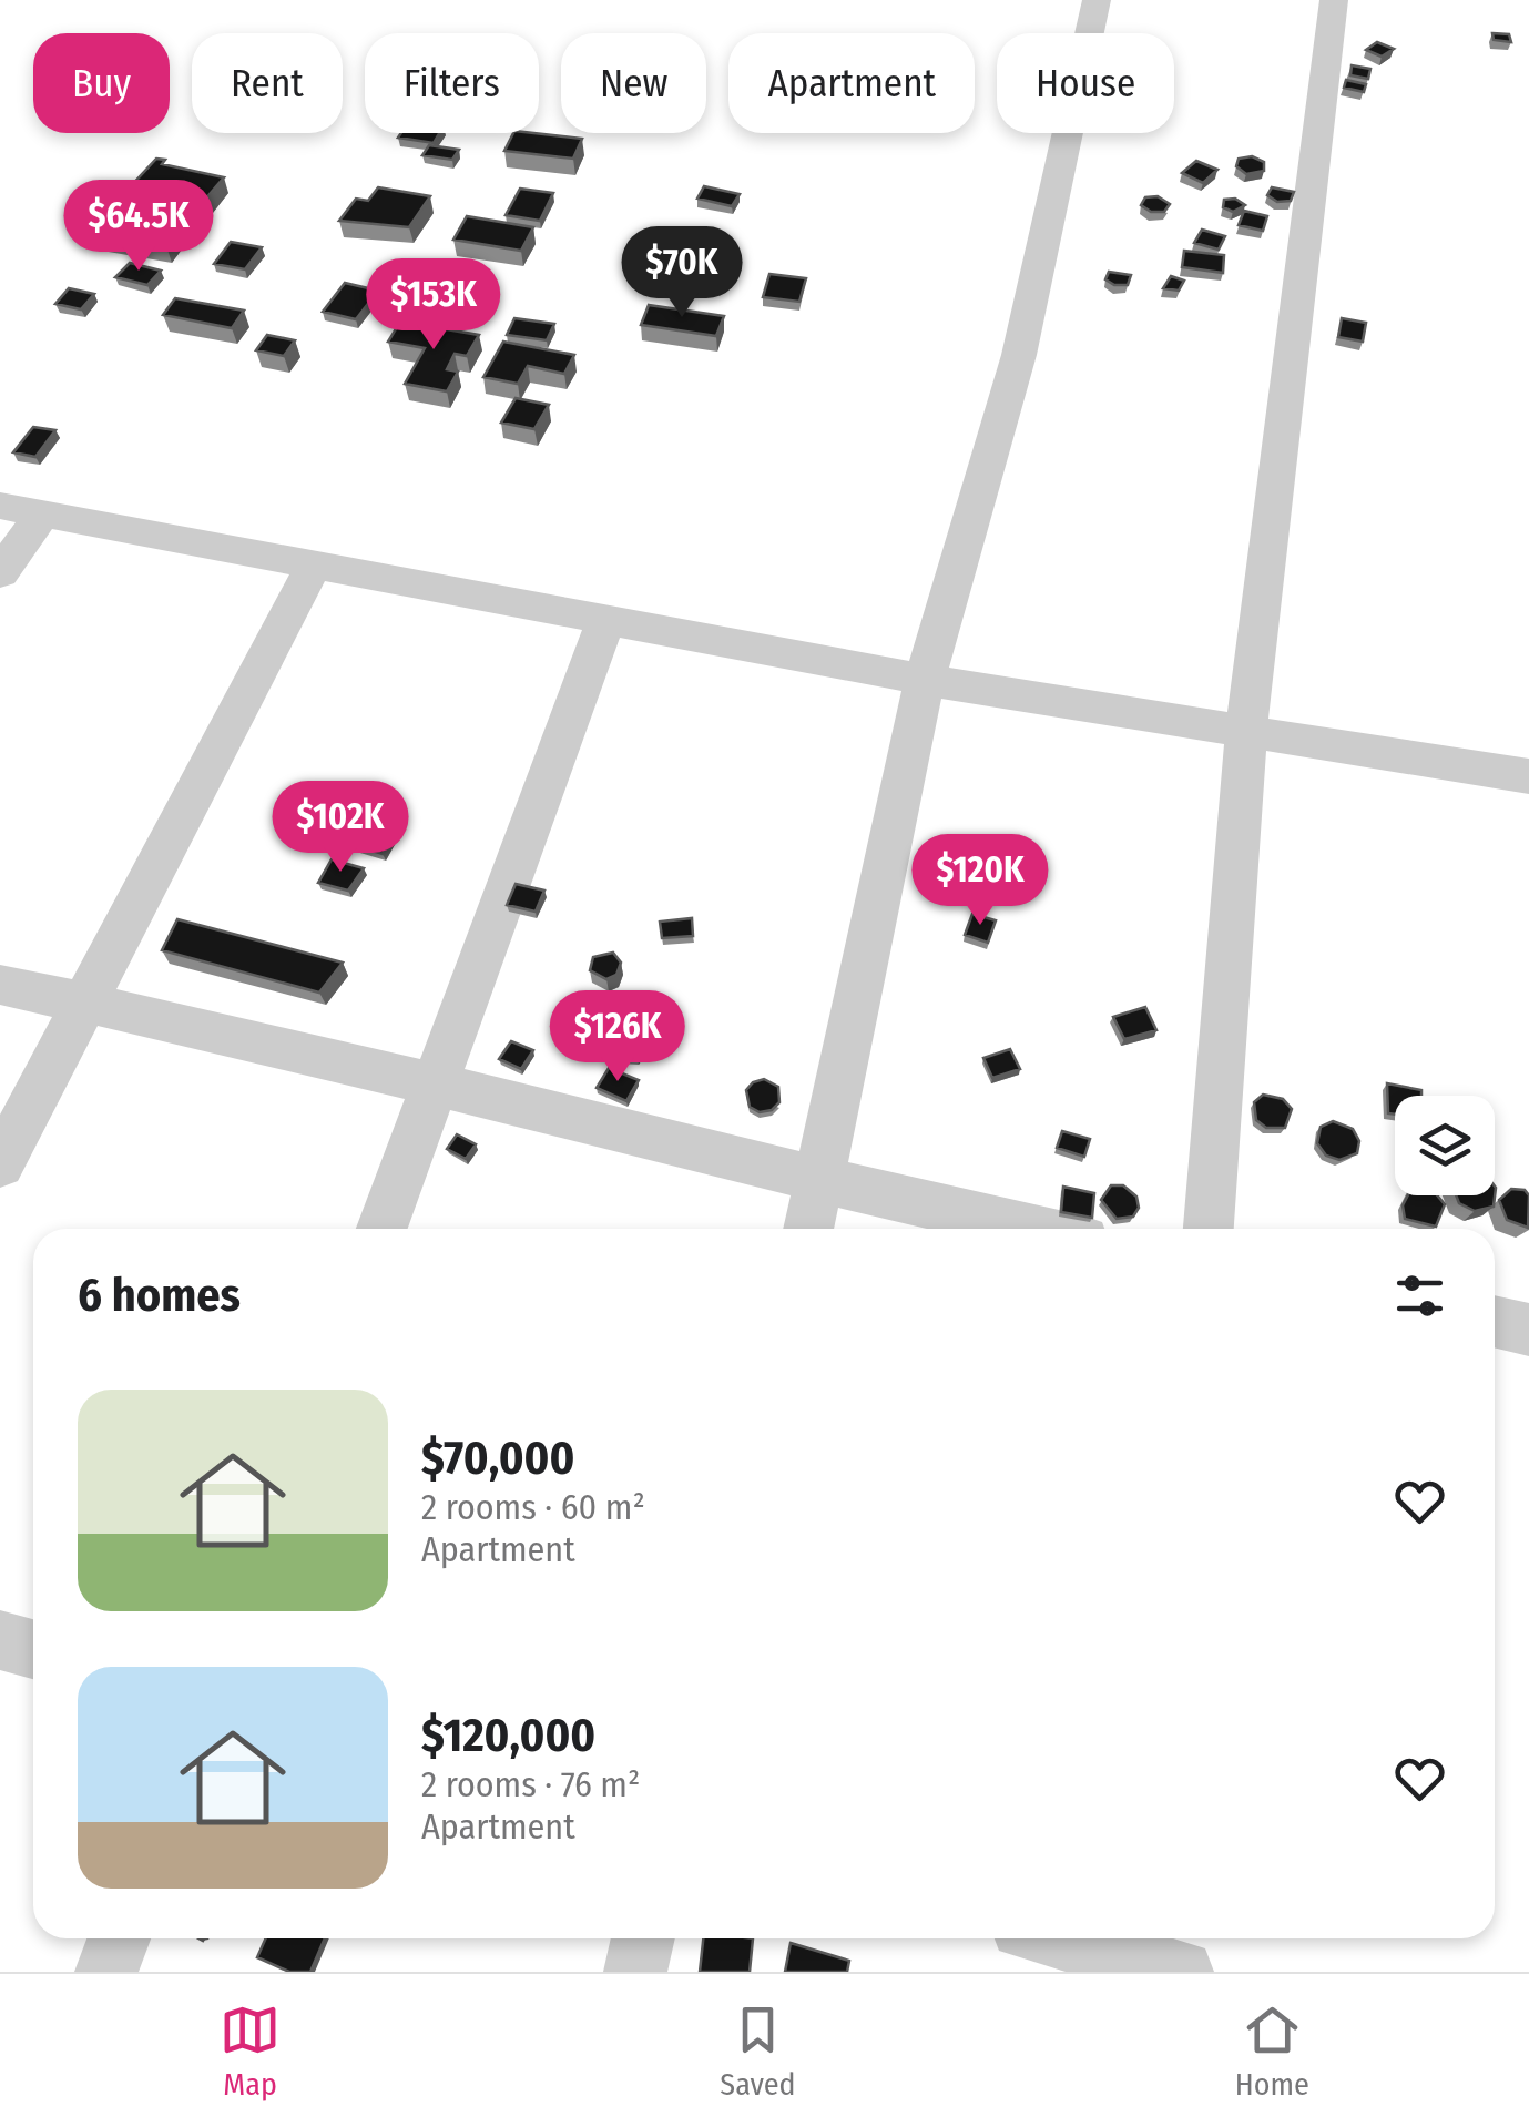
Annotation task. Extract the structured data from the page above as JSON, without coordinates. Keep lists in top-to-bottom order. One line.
{"page":{"chip":["Buy","Rent","Filters","New","Apartment","House"],"price":["$64.5K","$70K","$153K","$102K","$120K","$126K"],"heading":"6 homes","list":[{"name":"$70,000","note":"2 rooms · 60 m² · Apartment"},{"name":"$120,000","note":"2 rooms · 76 m² · Apartment"}],"tabs":["Map","Saved","Home"]}}
